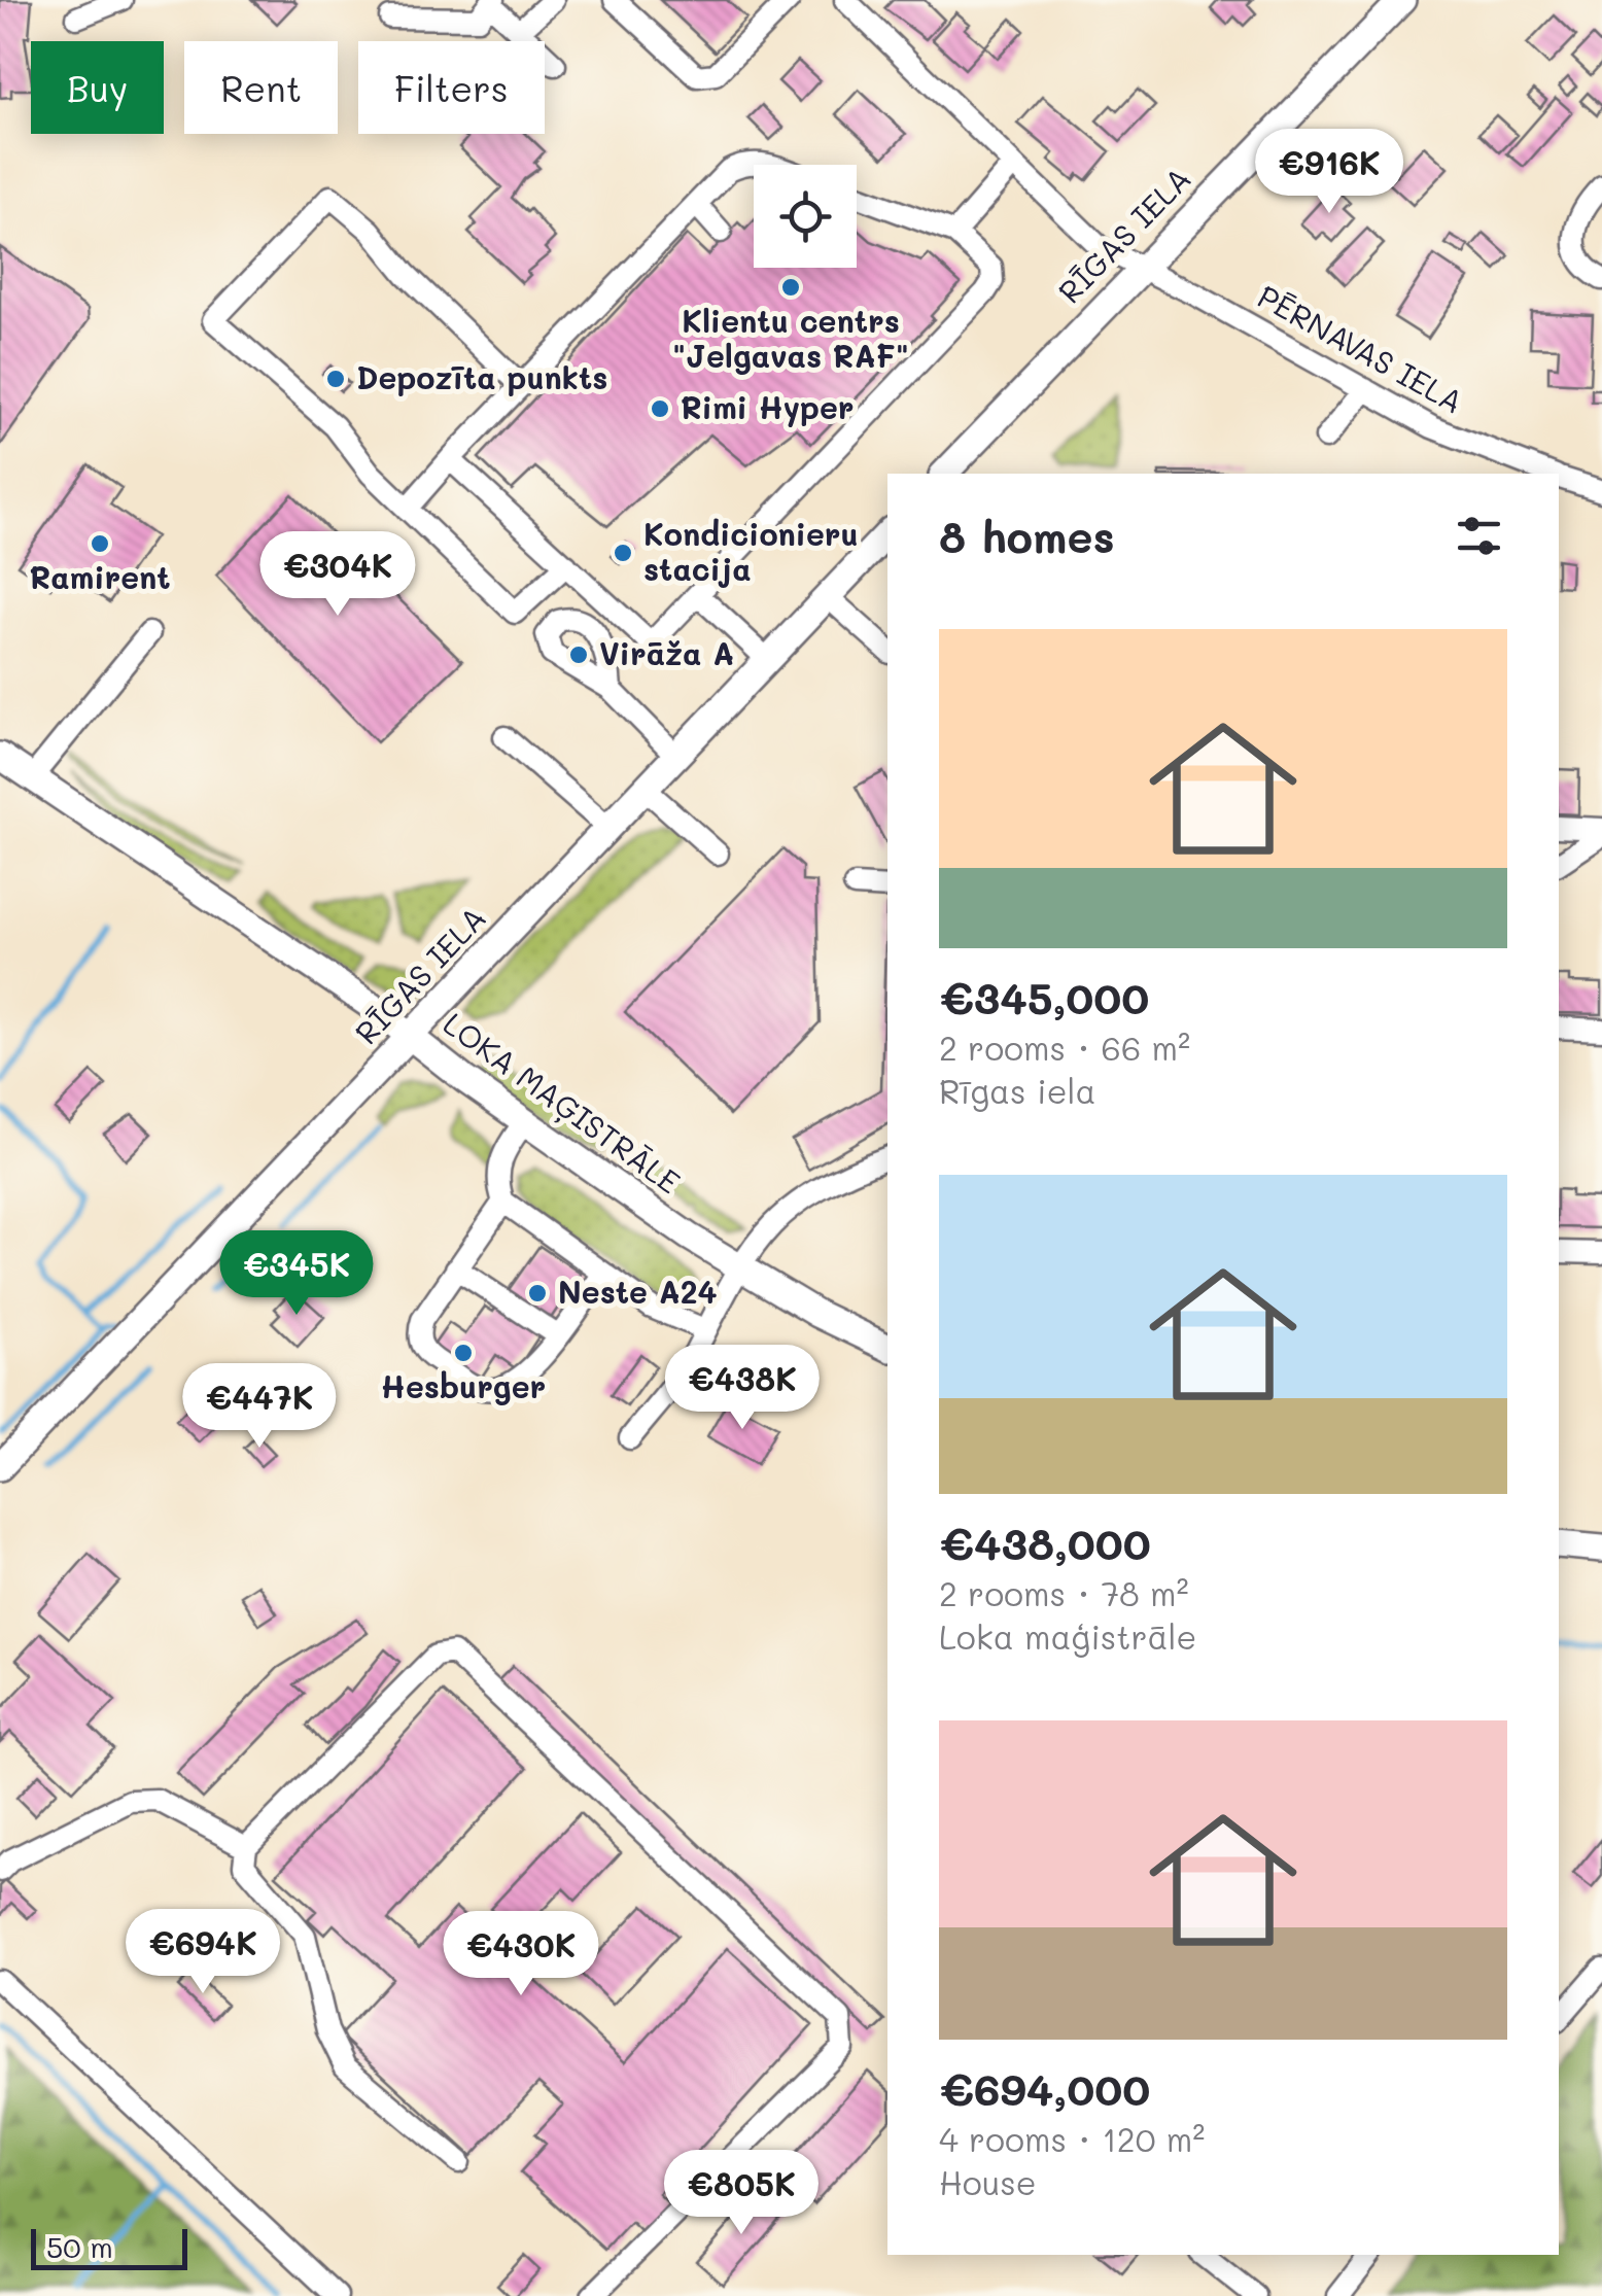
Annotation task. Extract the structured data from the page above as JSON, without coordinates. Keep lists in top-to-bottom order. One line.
{"streets":{"main road":["RĪGAS IELA","LOKA MAĢISTRĀLE"],"street":["PĒRNAVAS IELA"]},"crossings":[["RĪGAS IELA","PĒRNAVAS IELA"],["RĪGAS IELA","LOKA MAĢISTRĀLE"]],"places":["Klientu centrs \"Jelgavas RAF\"","Depozīta punkts","Rimi Hyper","Ramirent","Kondicionieru stacija","Virāža A","Neste A24","Hesburger"],"scale_bar":"50 m","page":{"chip":["Buy","Rent","Filters"],"price":["€916K","€304K","€345K","€438K","€447K","€694K","€430K","€805K"],"heading":"8 homes","list":[{"name":"€345,000","note":"2 rooms · 66 m² · Rīgas iela"},{"name":"€438,000","note":"2 rooms · 78 m² · Loka maģistrāle"},{"name":"€694,000","note":"4 rooms · 120 m² · House"}],"scale":"50 m"}}
